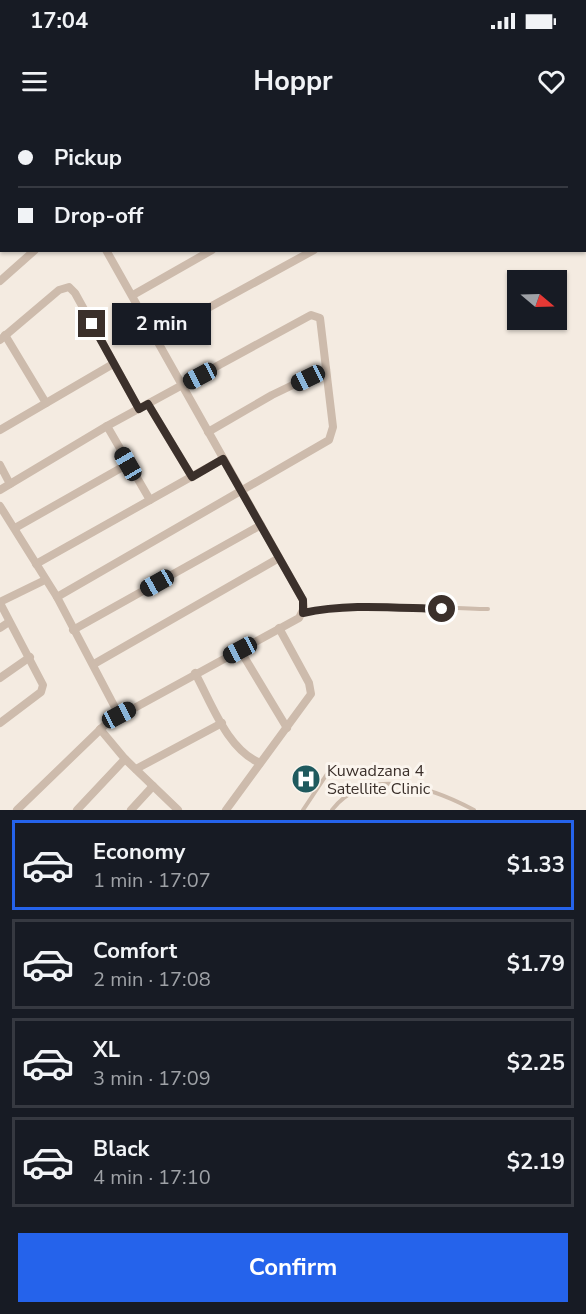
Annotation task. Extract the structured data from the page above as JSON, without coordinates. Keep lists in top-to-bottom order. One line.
{"places":{"hospital":["Kuwadzana 4 Satellite Clinic"]},"north":"right","page":{"status":"17:04","header":"Hoppr","banner":["Pickup","Drop-off"],"bubble":"2 min","list":[{"name":"Economy","note":"1 min · 17:07","value":"$1.33"},{"name":"Comfort","note":"2 min · 17:08","value":"$1.79"},{"name":"XL","note":"3 min · 17:09","value":"$2.25"},{"name":"Black","note":"4 min · 17:10","value":"$2.19"}],"buttons":"Confirm"}}
